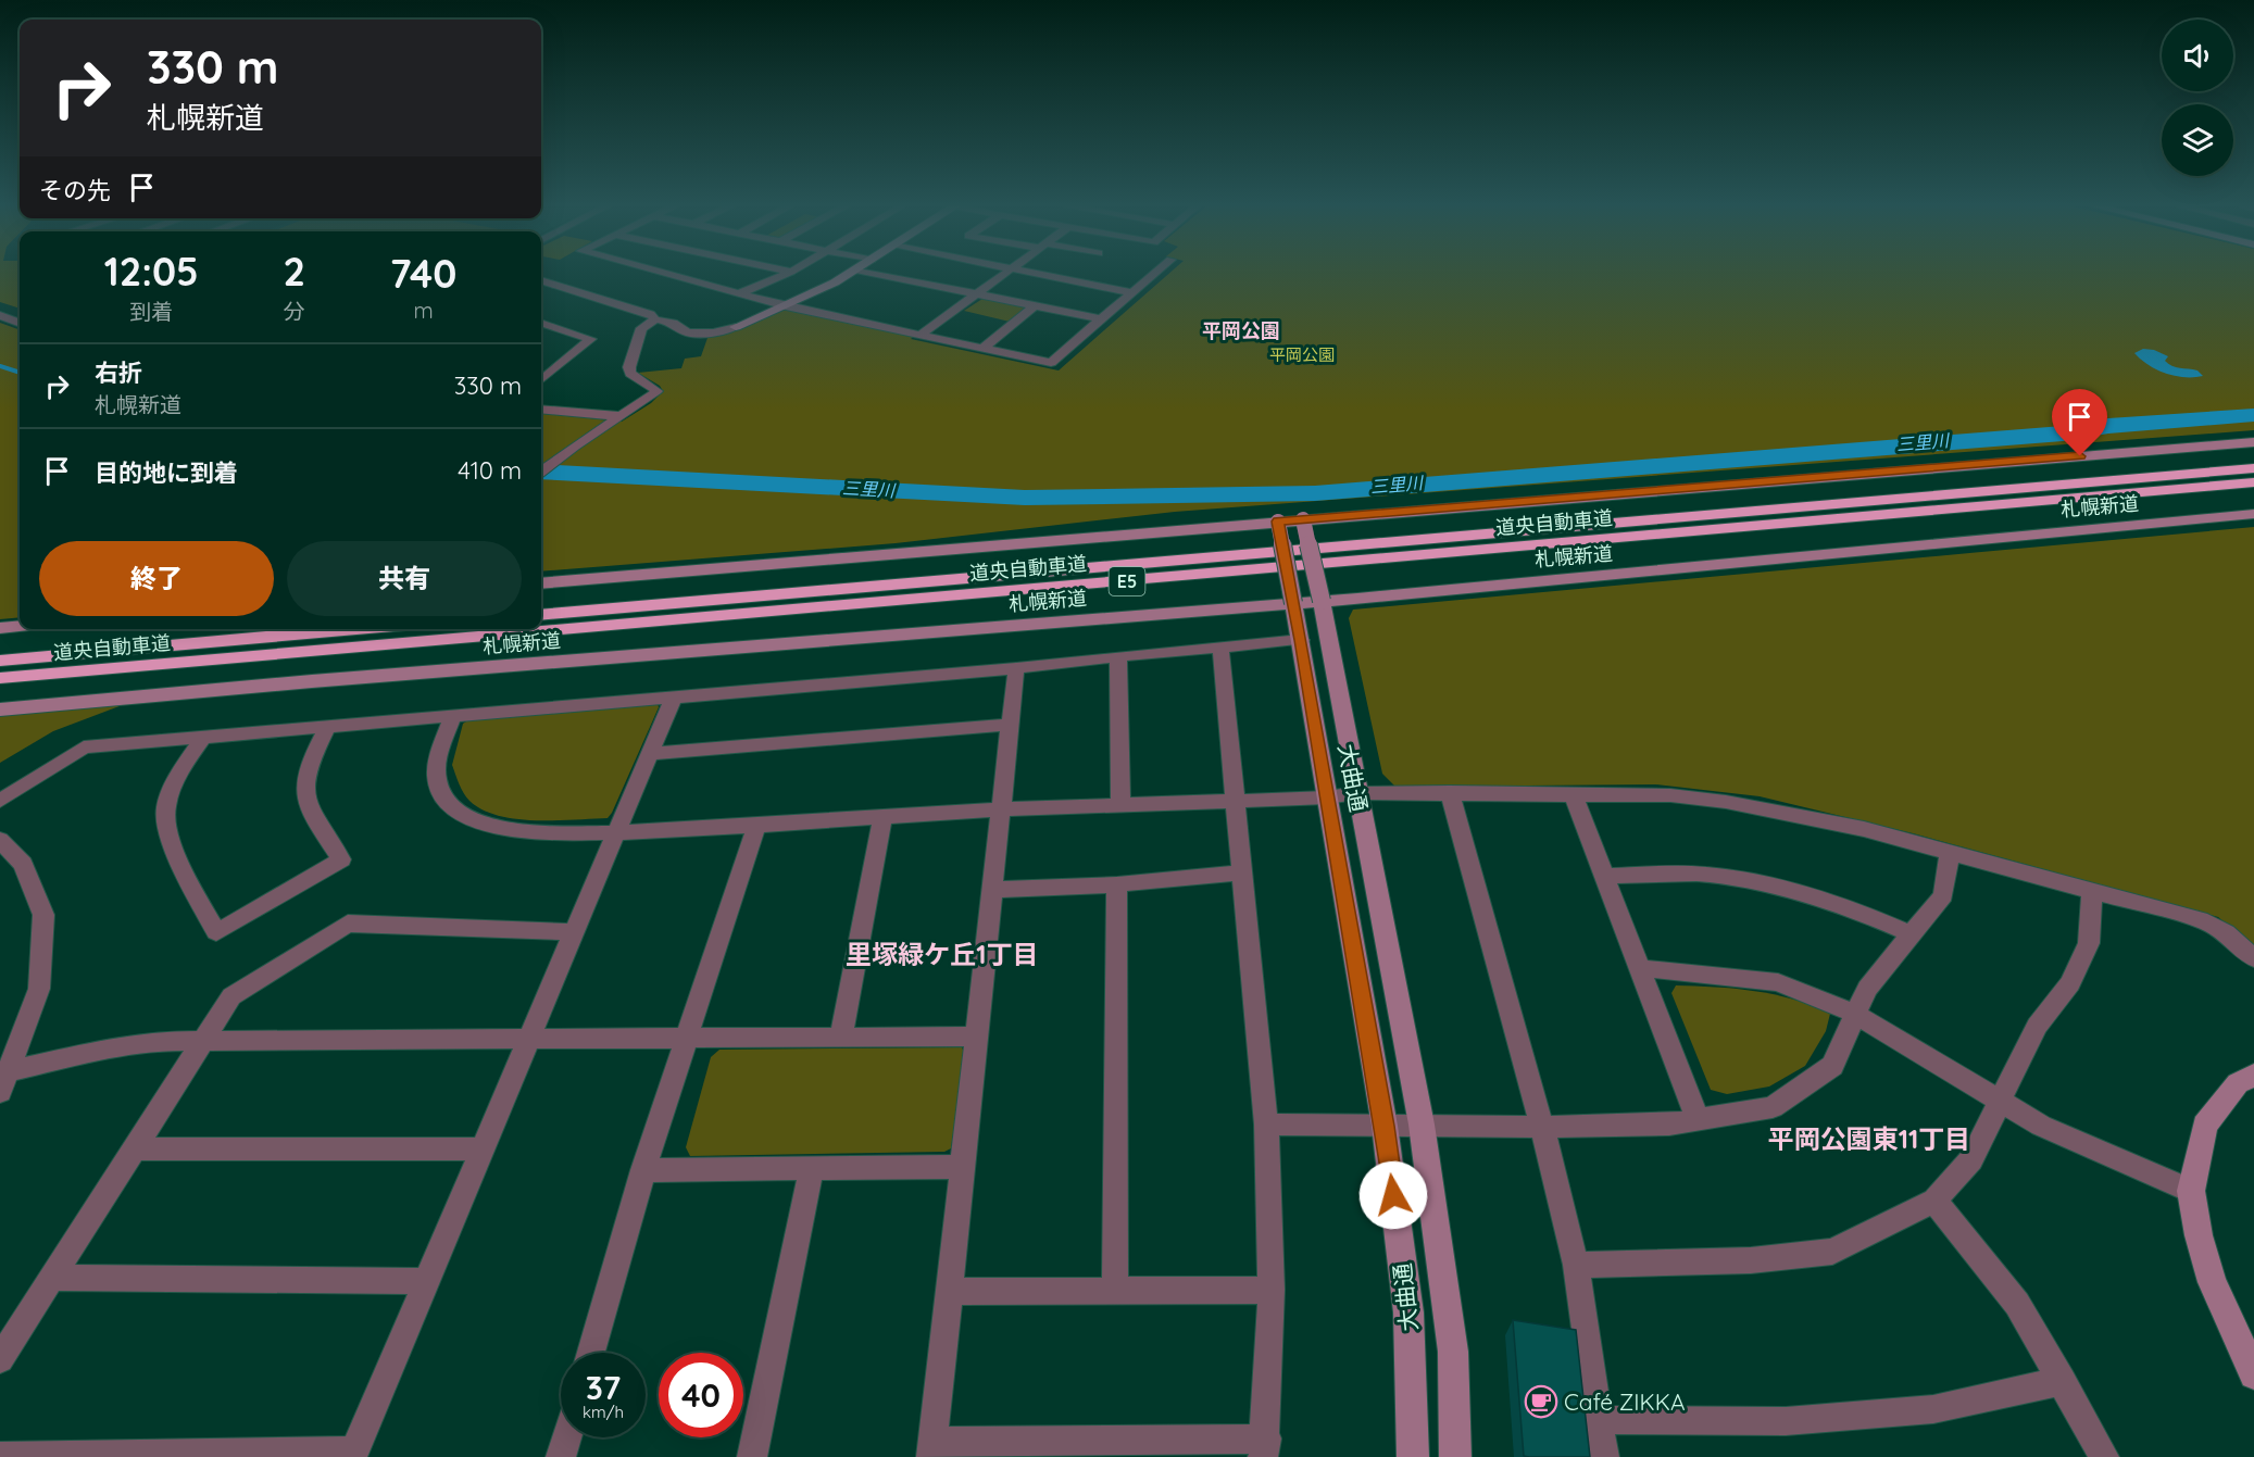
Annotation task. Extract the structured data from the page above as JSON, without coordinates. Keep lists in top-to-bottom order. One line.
{"streets":{"highway":["道央自動車道","E5"],"street":["札幌新道","大曲通"]},"crossings":[["札幌新道","大曲通"]],"districts":["平岡公園","里塚緑ケ丘1丁目","平岡公園東11丁目"],"water":["三里川"],"parks":["平岡公園"],"places":{"cafe":["Café ZIKKA"]},"page":{"turn":["330 m","札幌新道"],"then":"その先","eta":["12:05","到着","2","分","740","m"],"list":[{"name":"右折","note":"札幌新道","value":"330 m"},{"name":"目的地に到着","value":"410 m"}],"buttons":["終了","共有"],"speed":"37 km/h","limit":"40"}}
